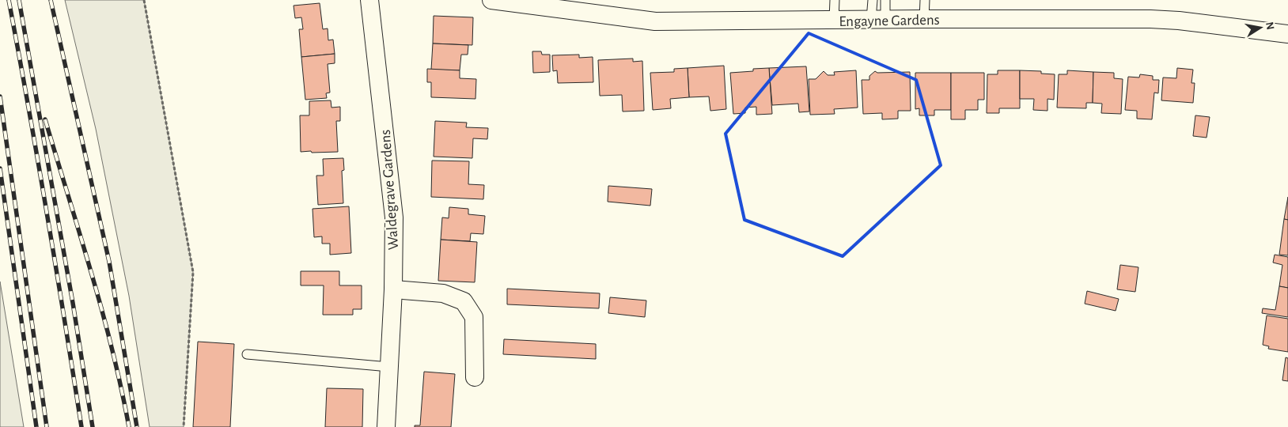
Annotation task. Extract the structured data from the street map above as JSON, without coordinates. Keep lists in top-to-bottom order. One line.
{"streets":{"street":["Engayne Gardens","Waldegrave Gardens"]},"north":"right"}
